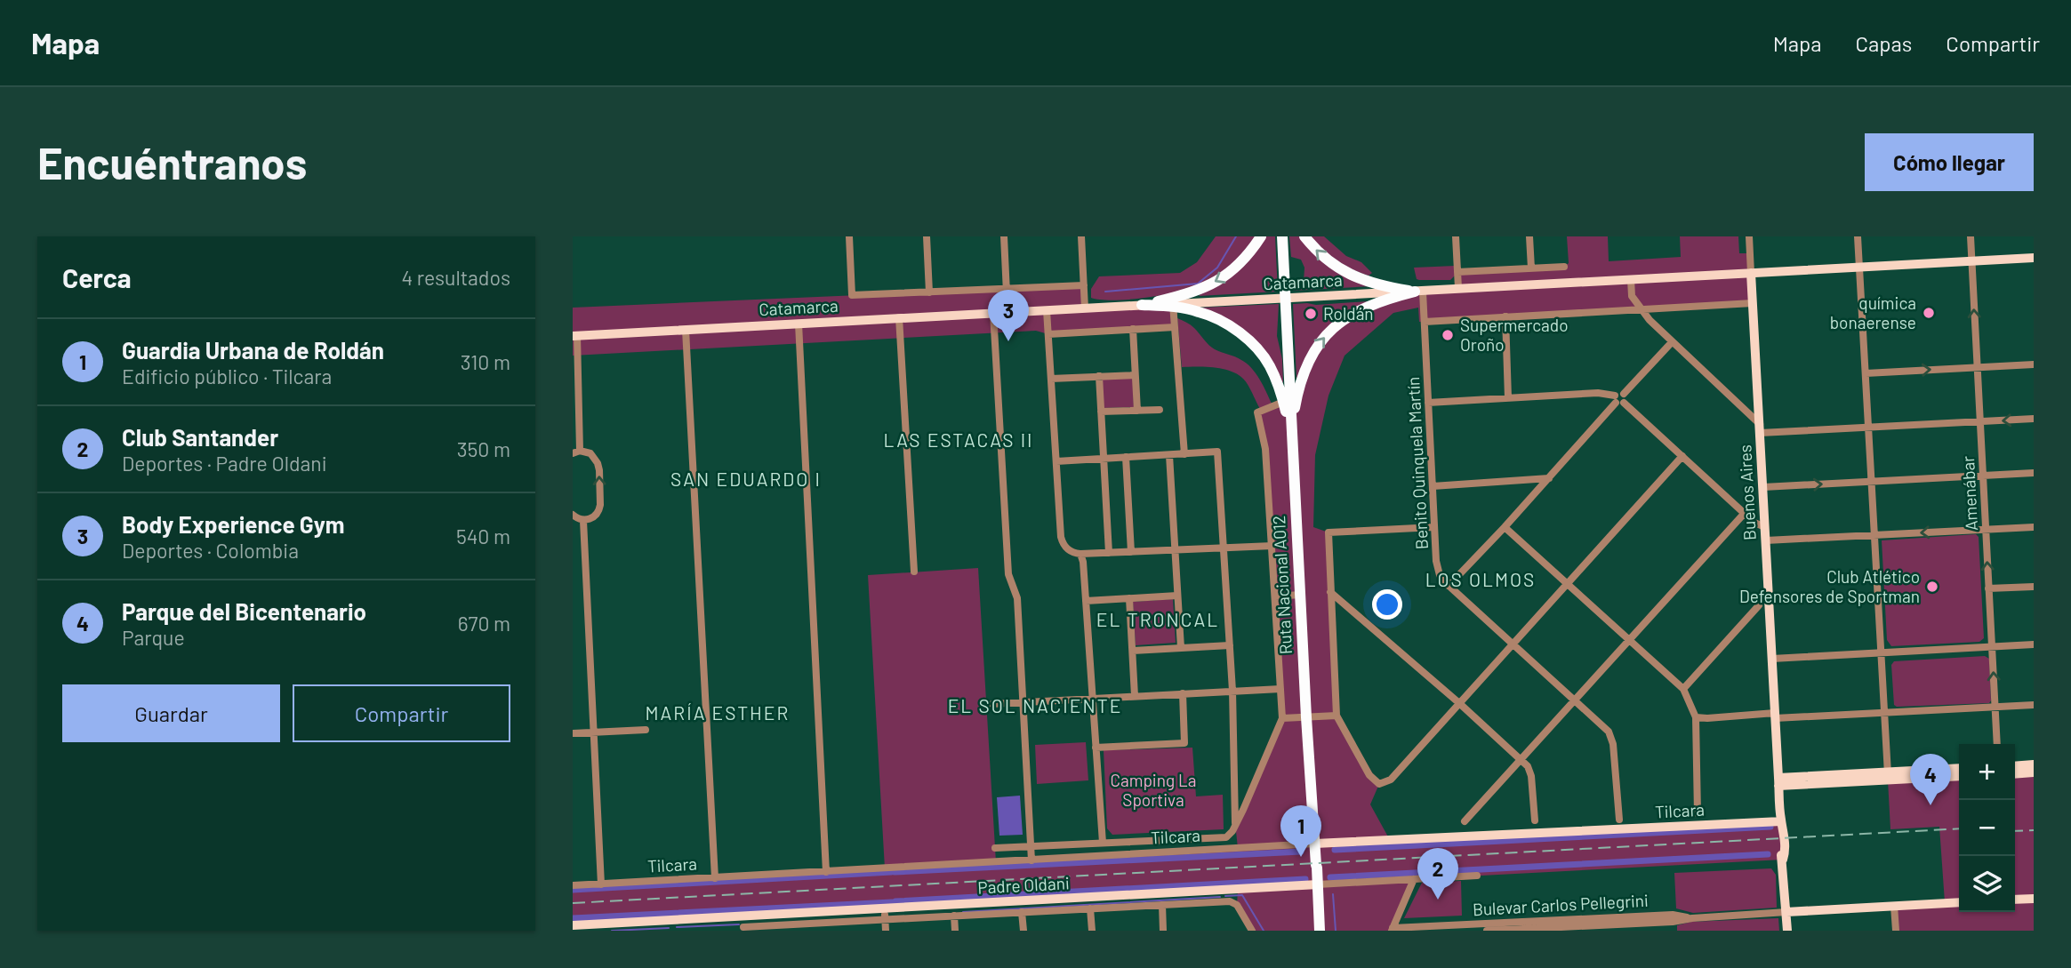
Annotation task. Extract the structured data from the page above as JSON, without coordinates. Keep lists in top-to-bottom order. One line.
{"streets":{"highway":["Ruta Nacional A012"],"main road":["Catamarca","Buenos Aires","Tilcara","Padre Oldani","Bulevar Carlos Pellegrini"],"street":["Benito Quinquela Martín","Amenábar"]},"crossings":[["Catamarca","Benito Quinquela Martín"],["Catamarca","Buenos Aires"],["Catamarca","Amenábar"],["Buenos Aires","Tilcara"],["Buenos Aires","Bulevar Carlos Pellegrini"],["Ruta Nacional A012","Tilcara"],["Ruta Nacional A012","Padre Oldani"]],"one_way":["Amenábar"],"districts":["LAS ESTACAS II","SAN EDUARDO I","LOS OLMOS","EL TRONCAL","EL SOL NACIENTE","MARÍA ESTHER"],"parks":["Camping La Sportiva"],"places":["química bonaerense","Roldán","Supermercado Oroño","Club Atlético Defensores de Sportman"],"page":{"header":"Mapa","nav":["Mapa","Capas","Compartir"],"buttons":["Cómo llegar",["Guardar","Compartir"]],"title":"Encuéntranos","heading":["Cerca","4 resultados"],"pins":["3","4","1","2"],"list":[{"mark":"1","name":"Guardia Urbana de Roldán","note":"Edificio público · Tilcara","value":"310 m"},{"mark":"2","name":"Club Santander","note":"Deportes · Padre Oldani","value":"350 m"},{"mark":"3","name":"Body Experience Gym","note":"Deportes · Colombia","value":"540 m"},{"mark":"4","name":"Parque del Bicentenario","note":"Parque","value":"670 m"}],"map_buttons":["+","−"]}}
